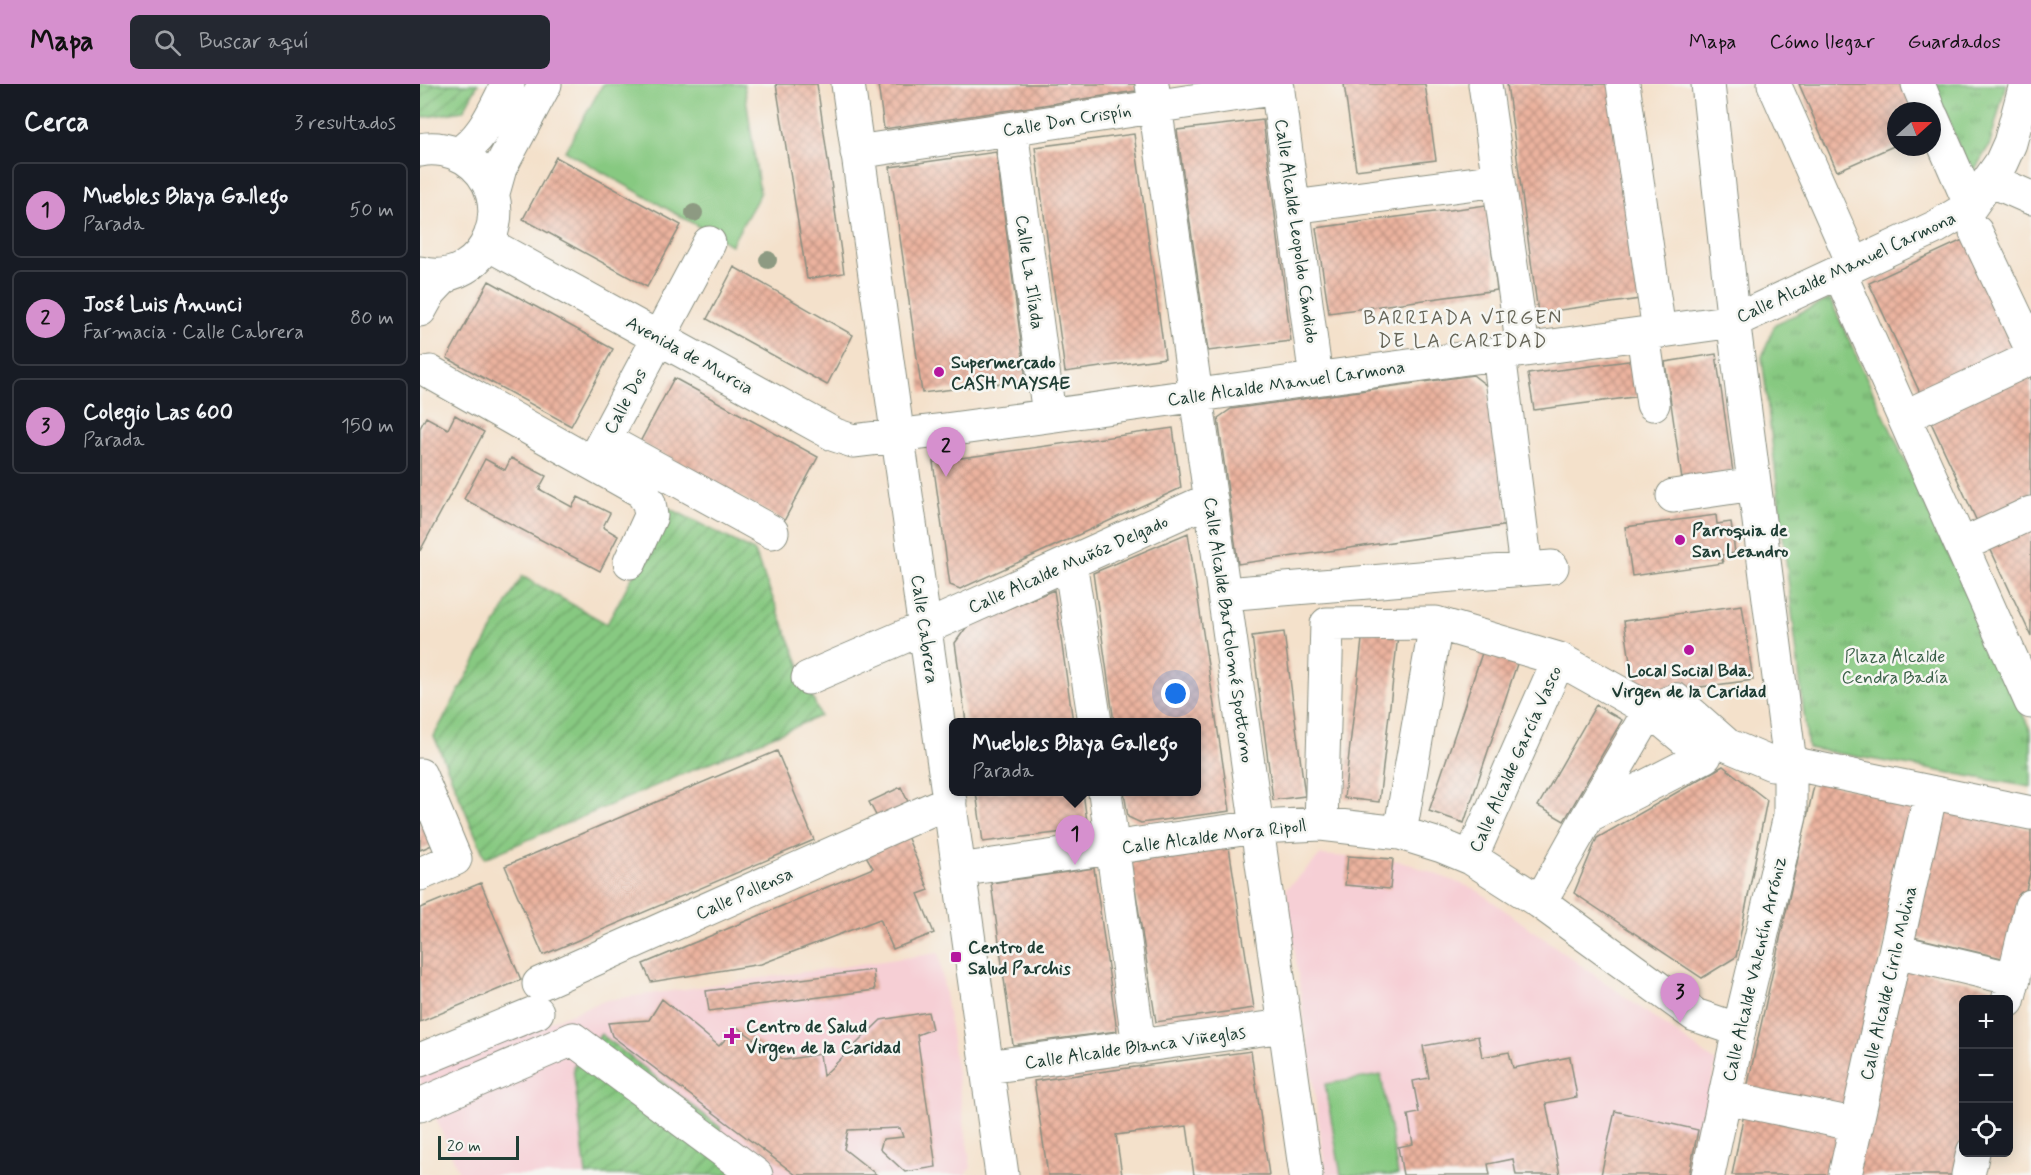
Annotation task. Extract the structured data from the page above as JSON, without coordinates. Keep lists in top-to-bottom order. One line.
{"streets":{"street":["Calle Don Crispín","Calle Alcalde Leopoldo Cándido","Calle Alcalde Manuel Carmona","Calle La Ilíada","Avenida de Murcia","Calle Dos","Calle Alcalde Muñóz Delgado","Calle Cabrera","Calle Alcalde Bartolomé Spottorno","Calle Alcalde García Vasco","Calle Alcalde Mora Ripoll","Calle Pollensa","Calle Alcalde Valentín Arróniz","Calle Alcalde Cirilo Molina","Calle Alcalde Blanca Viñeglas"]},"crossings":[["Calle Don Crispín","Calle Alcalde Leopoldo Cándido"],["Calle Don Crispín","Calle La Ilíada"],["Calle Don Crispín","Calle Cabrera"],["Calle Don Crispín","Calle Alcalde Bartolomé Spottorno"],["Calle Alcalde Leopoldo Cándido","Calle Alcalde Manuel Carmona"],["Calle Alcalde Manuel Carmona","Calle La Ilíada"],["Calle Alcalde Manuel Carmona","Avenida de Murcia"],["Calle Alcalde Manuel Carmona","Calle Cabrera"],["Calle Alcalde Manuel Carmona","Calle Alcalde Bartolomé Spottorno"],["Avenida de Murcia","Calle Dos"],["Avenida de Murcia","Calle Cabrera"],["Calle Alcalde Muñóz Delgado","Calle Cabrera"],["Calle Alcalde Muñóz Delgado","Calle Alcalde Bartolomé Spottorno"],["Calle Cabrera","Calle Alcalde Mora Ripoll"],["Calle Cabrera","Calle Pollensa"],["Calle Cabrera","Calle Alcalde Blanca Viñeglas"],["Calle Alcalde Bartolomé Spottorno","Calle Alcalde Mora Ripoll"],["Calle Alcalde Bartolomé Spottorno","Calle Alcalde Blanca Viñeglas"],["Calle Alcalde García Vasco","Calle Alcalde Mora Ripoll"],["Calle Alcalde Mora Ripoll","Calle Alcalde Valentín Arróniz"]],"districts":["BARRIADA VIRGEN DE LA CARIDAD"],"parks":["Plaza Alcalde Cendra Badía"],"places":{"other":["Supermercado CASH MAYSAE","Parroquia de San Leandro","Local Social Bda. Virgen de la Caridad"],"transit":["Centro de Salud Parchis"],"health":["Centro de Salud Virgen de la Caridad"]},"scale_bar":"20 m","north":"right","page":{"header":"Mapa","search":"Buscar aquí","nav":["Mapa","Cómo llegar","Guardados"],"heading":["Cerca","3 resultados"],"list":[{"mark":"1","name":"Muebles Blaya Gallego","note":"Parada","value":"50 m"},{"mark":"2","name":"José Luis Anunci","note":"Farmacia · Calle Cabrera","value":"80 m"},{"mark":"3","name":"Colegio Las 600","note":"Parada","value":"150 m"}],"pins":["2","1","3"],"popup":["Muebles Blaya Gallego","Parada"],"map_buttons":["+","−"],"scale":"20 m"}}
